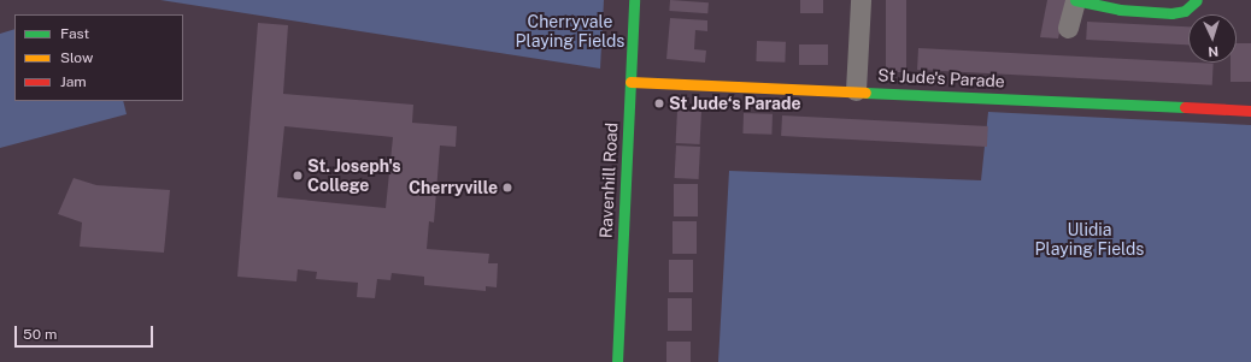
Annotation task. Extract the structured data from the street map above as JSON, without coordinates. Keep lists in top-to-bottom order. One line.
{"streets":{"street":["St Jude's Parade","Ravenhill Road"]},"crossings":[["St Jude's Parade","Ravenhill Road"]],"parks":["Cherryvale Playing Fields","Ulidia Playing Fields"],"places":["St Jude‘s Parade","St. Joseph's College","Cherryville"],"legend":["Fast","Slow","Jam"],"scale_bar":"50 m","north":"bottom"}
